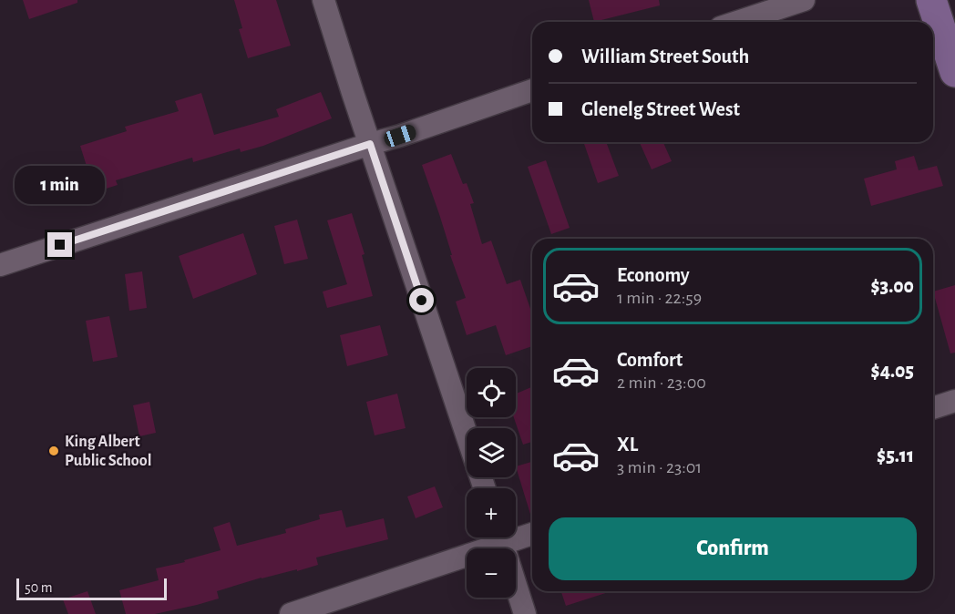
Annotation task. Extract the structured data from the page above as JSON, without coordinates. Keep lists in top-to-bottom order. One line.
{"places":["King Albert Public School"],"scale_bar":"50 m","page":{"banner":["William Street South","Glenelg Street West"],"bubble":"1 min","list":[{"name":"Economy","note":"1 min · 22:59","value":"$3.00"},{"name":"Comfort","note":"2 min · 23:00","value":"$4.05"},{"name":"XL","note":"3 min · 23:01","value":"$5.11"}],"map_buttons":["+","−"],"buttons":"Confirm","scale":"50 m"}}
